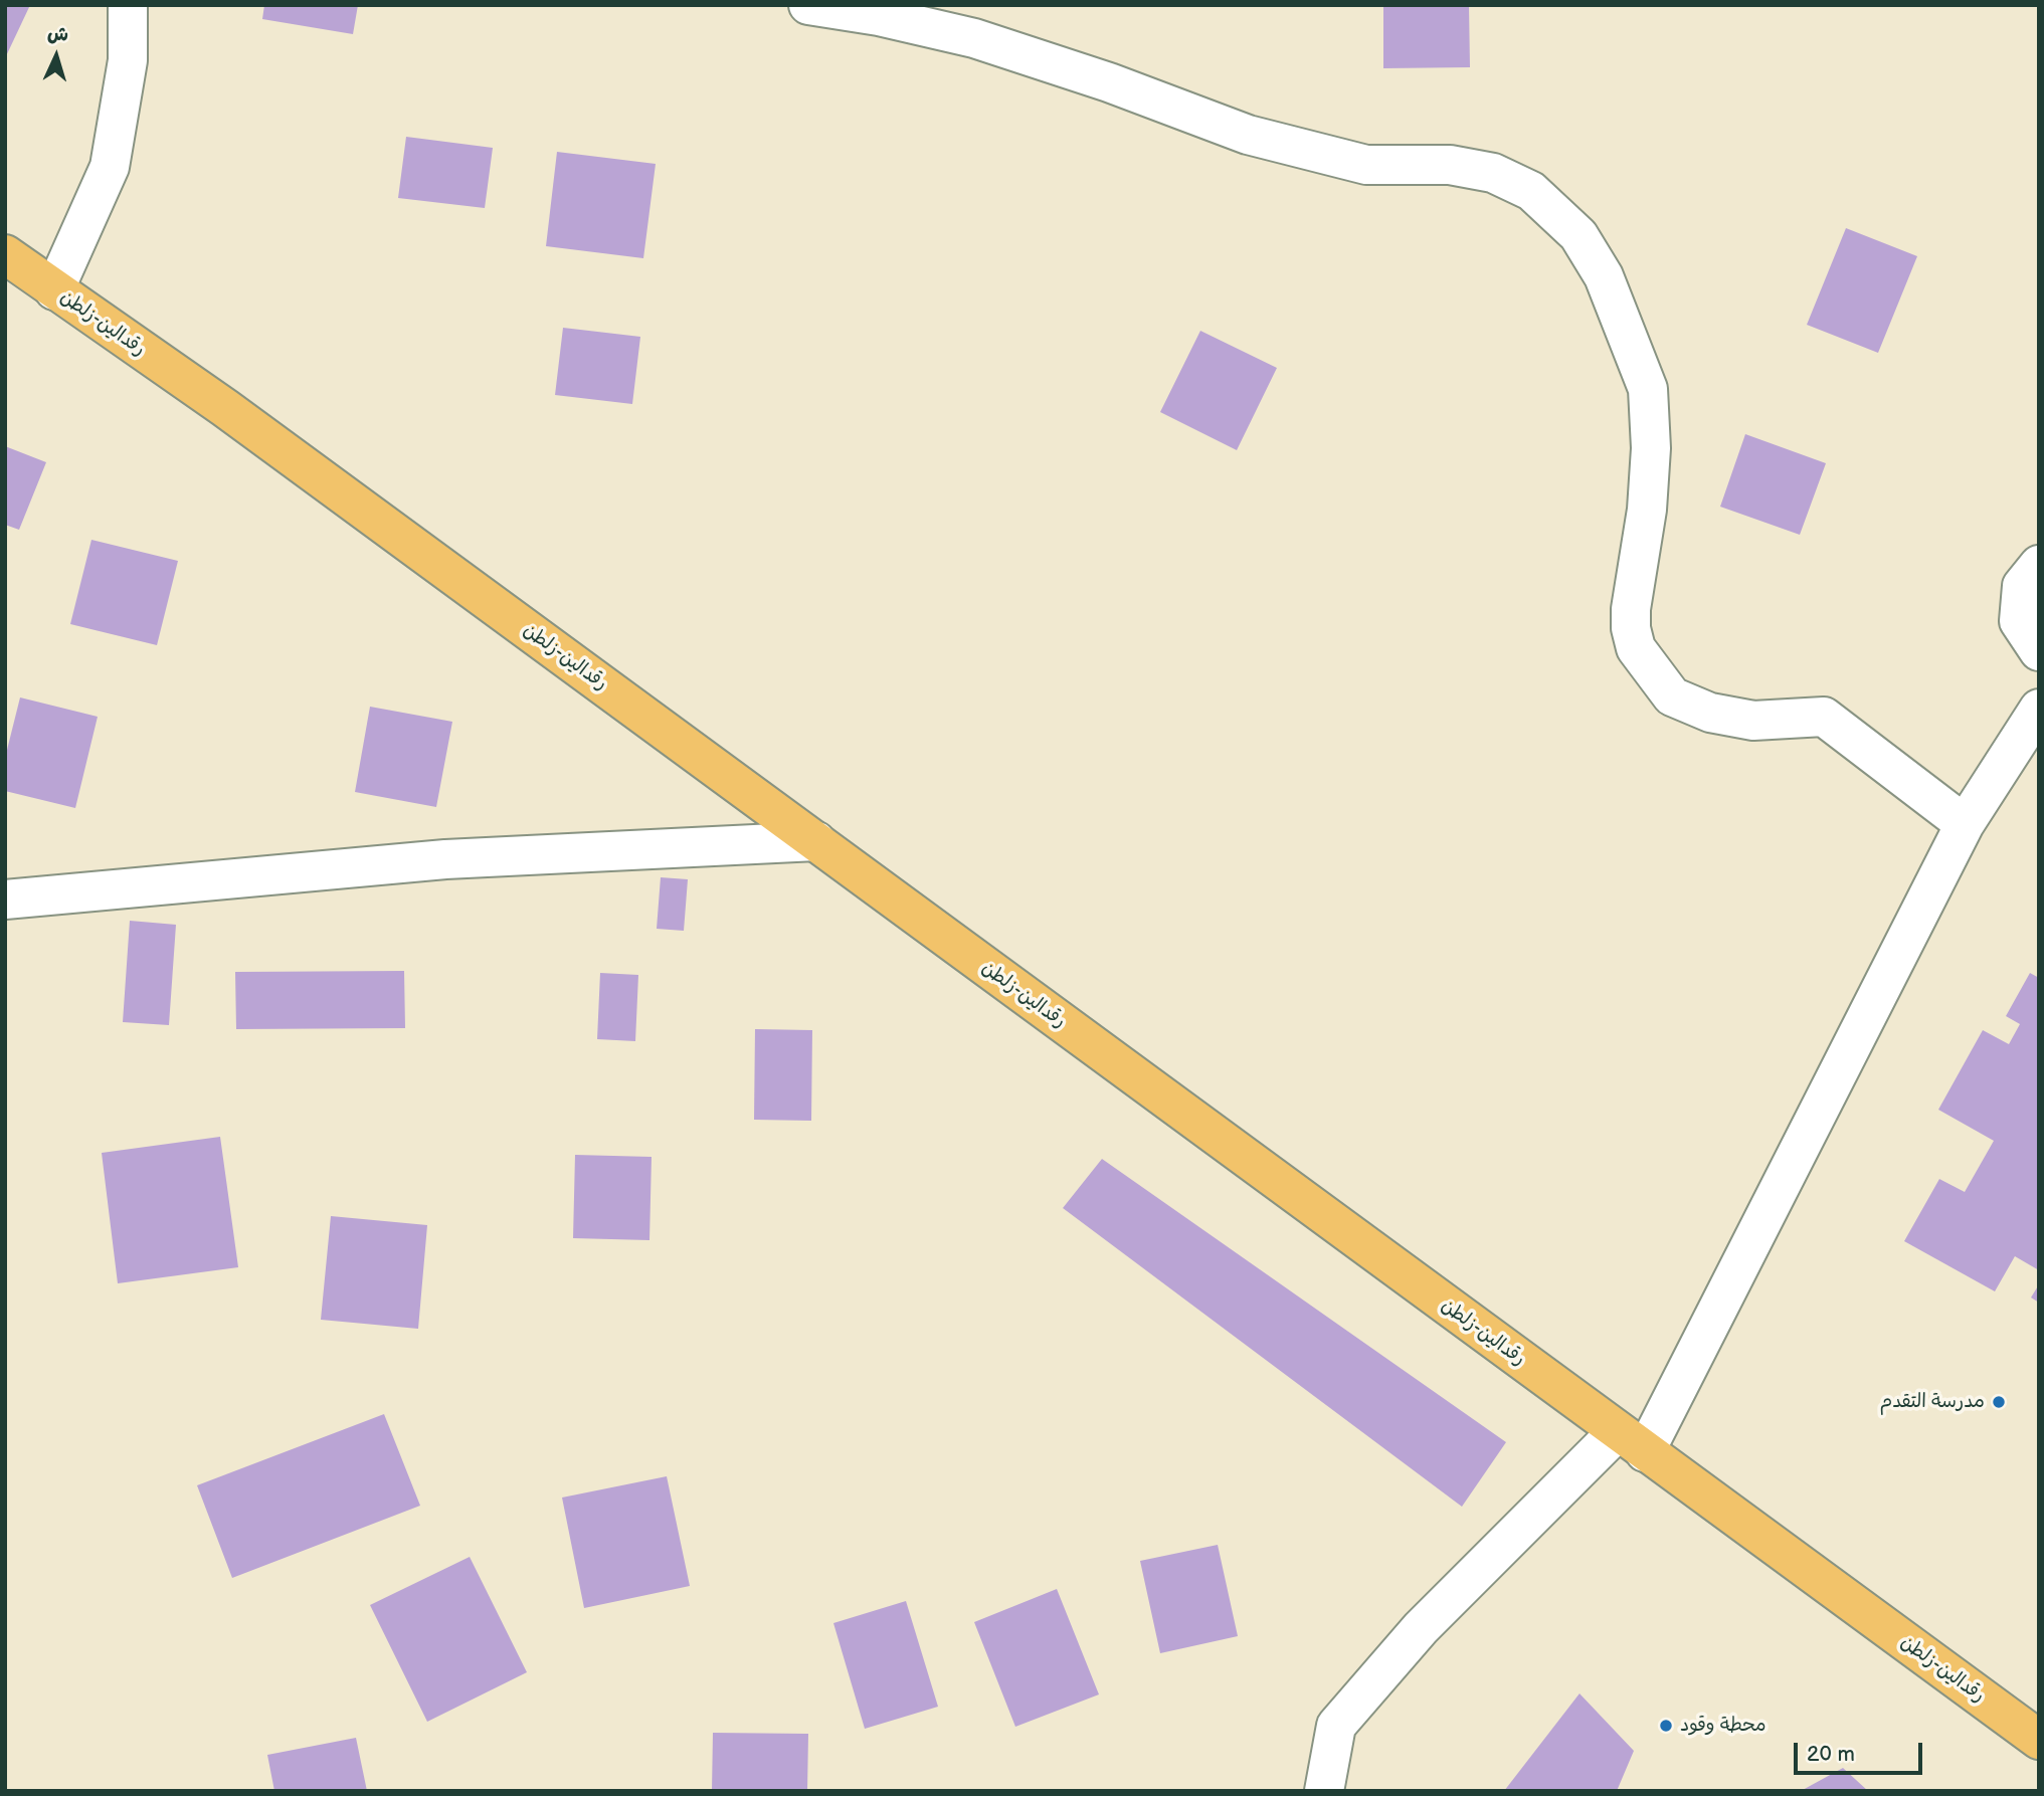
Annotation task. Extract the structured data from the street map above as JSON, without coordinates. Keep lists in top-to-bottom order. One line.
{"streets":{"main road":["رقدالين-زلطن"]},"places":["مدرسة التقدم","محطة وقود"],"scale_bar":"20 m","north":"top"}
